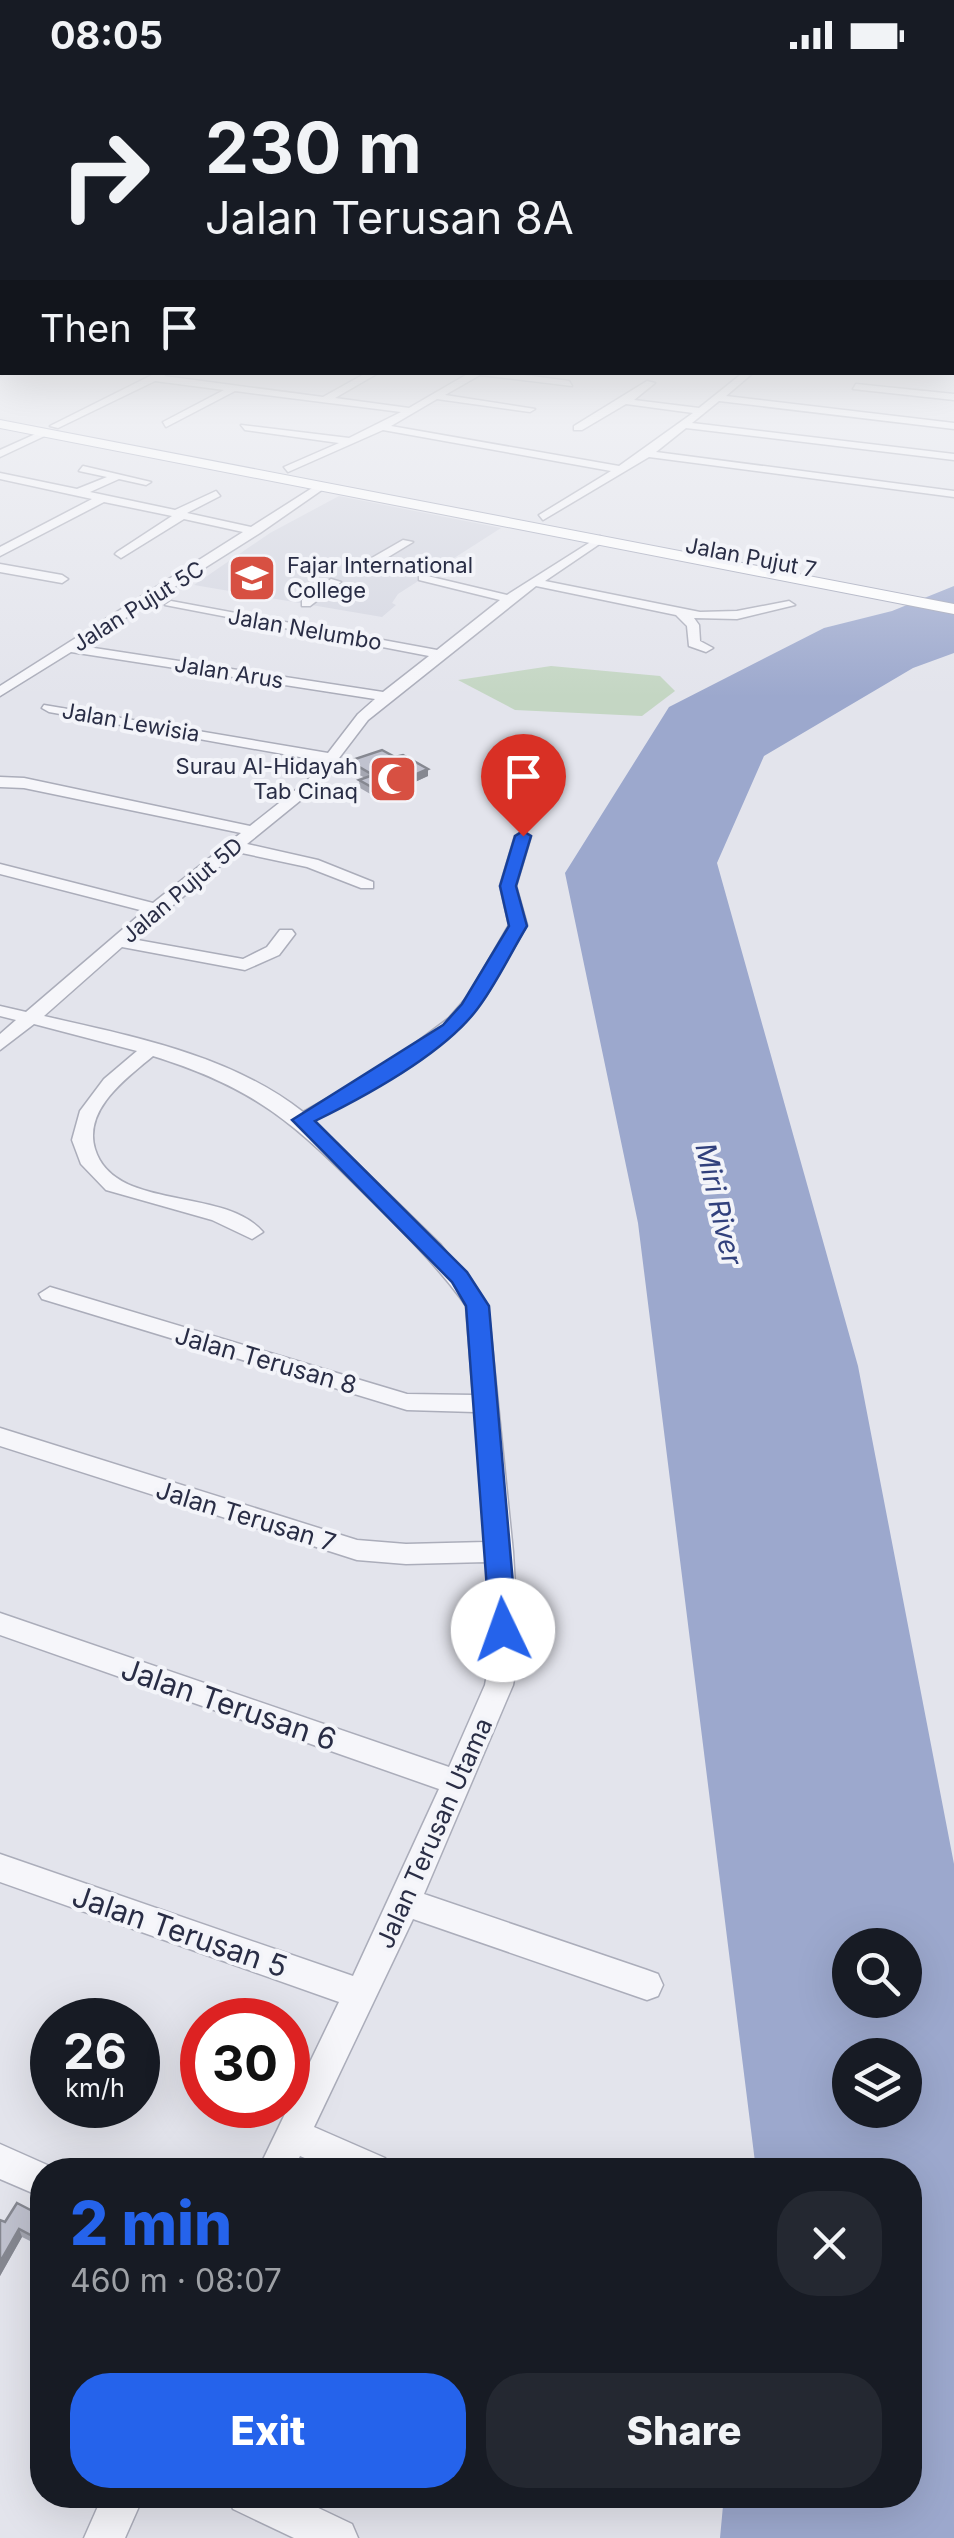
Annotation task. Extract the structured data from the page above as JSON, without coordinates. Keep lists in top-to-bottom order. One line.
{"streets":{"main road":["Jalan Pujut 7"],"street":["Jalan Pujut 5C","Jalan Nelumbo","Jalan Arus","Jalan Lewisia","Jalan Pujut 5D","Jalan Terusan 8","Jalan Terusan 7","Jalan Terusan 6","Jalan Terusan Utama","Jalan Terusan 5"]},"crossings":[["Jalan Pujut 7","Jalan Pujut 5C"],["Jalan Pujut 7","Jalan Pujut 5D"],["Jalan Pujut 5C","Jalan Arus"],["Jalan Nelumbo","Jalan Pujut 5D"],["Jalan Arus","Jalan Pujut 5D"],["Jalan Lewisia","Jalan Pujut 5D"],["Jalan Pujut 5D","Jalan Terusan Utama"],["Jalan Terusan 8","Jalan Terusan Utama"],["Jalan Terusan 7","Jalan Terusan Utama"],["Jalan Terusan 6","Jalan Terusan Utama"],["Jalan Terusan Utama","Jalan Terusan 5"]],"water":["Miri River"],"places":{"school or university":["Fajar International College"],"mosque":["Surau Al-Hidayah Tab Cinaq"]},"page":{"status":"08:05","turn":["230 m","Jalan Terusan 8A"],"then":"Then","speed":"26 km/h","limit":"30","heading":["2 min","460 m · 08:07"],"buttons":["Exit","Share"]}}
